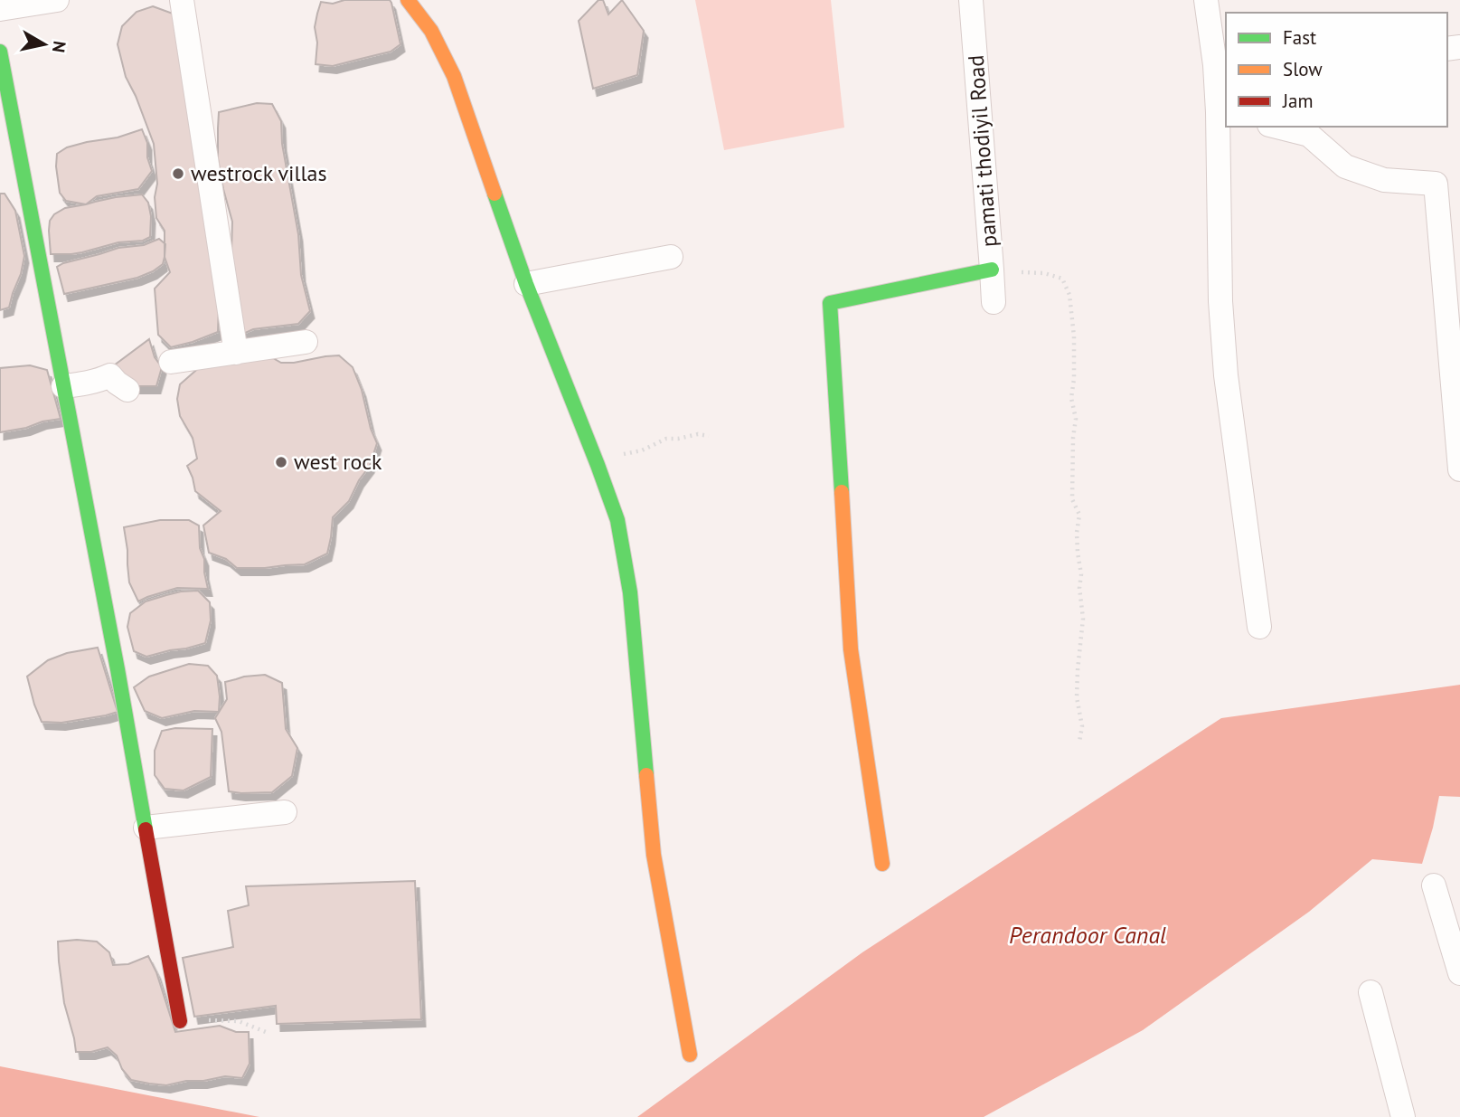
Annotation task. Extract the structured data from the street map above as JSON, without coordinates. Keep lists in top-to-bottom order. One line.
{"streets":{"street":["pamati thodiyil Road"]},"water":["Perandoor Canal"],"places":["westrock villas","west rock"],"legend":["Fast","Slow","Jam"],"north":"right"}
